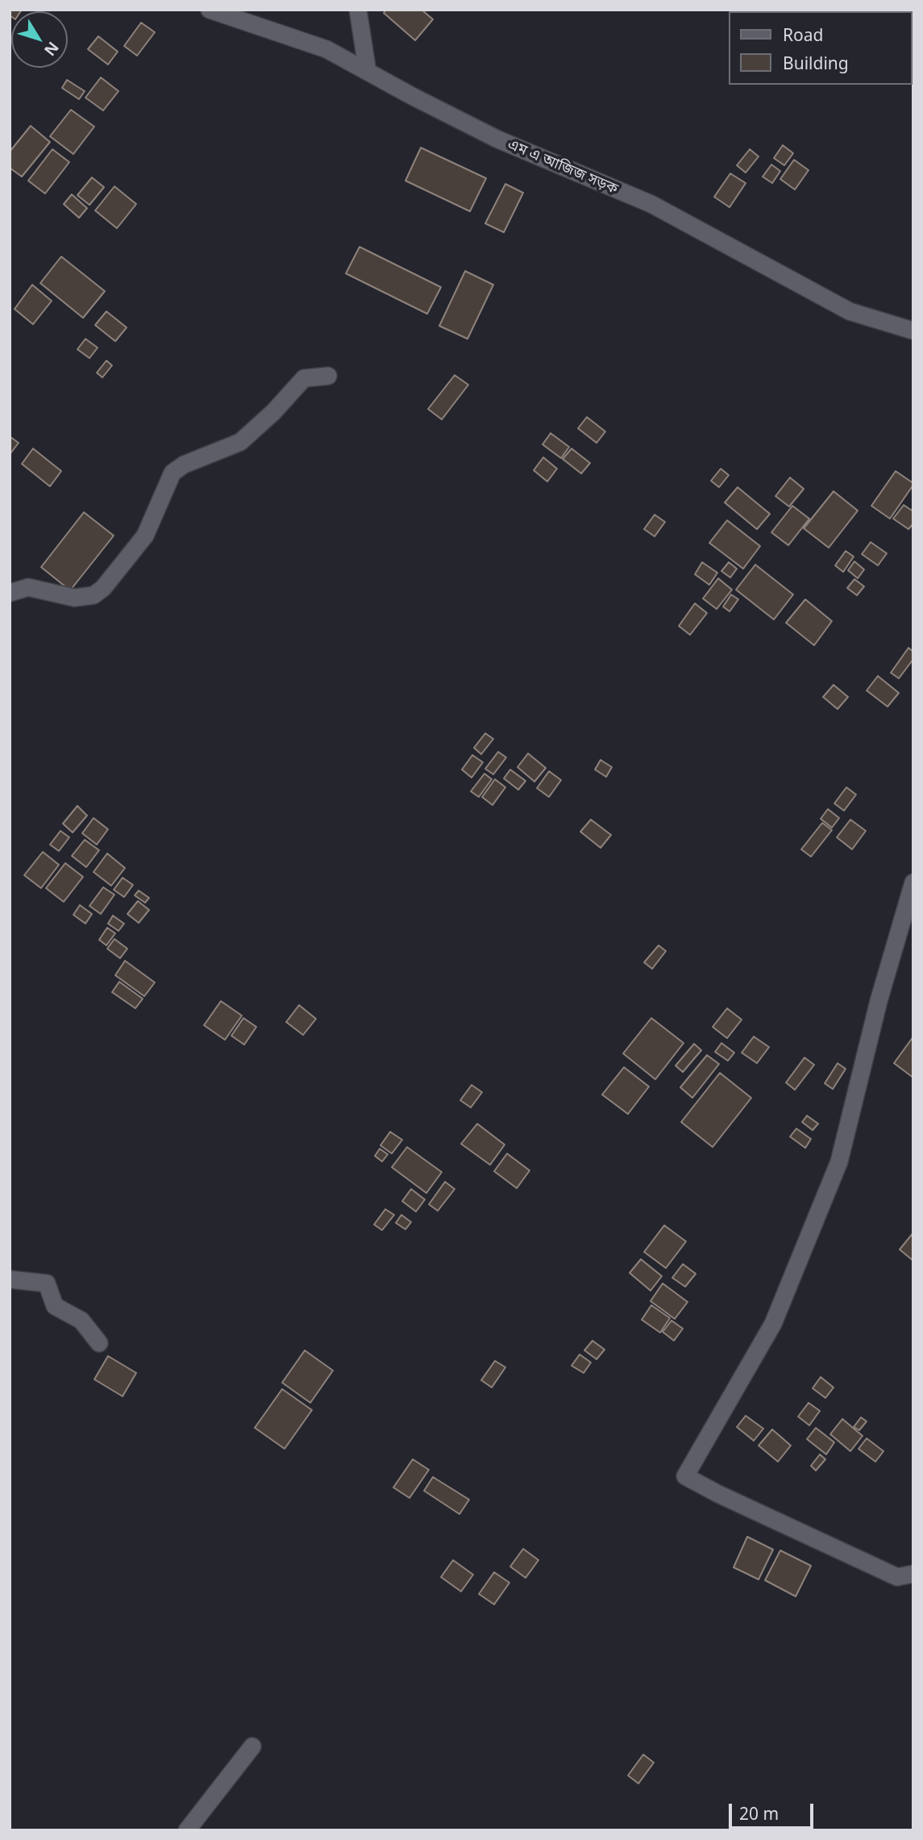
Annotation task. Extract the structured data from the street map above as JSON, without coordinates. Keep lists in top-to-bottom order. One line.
{"streets":{"street":["এম এ আজিজ সড়ক"]},"legend":["Road","Building"],"scale_bar":"20 m","north":"bottom right"}
